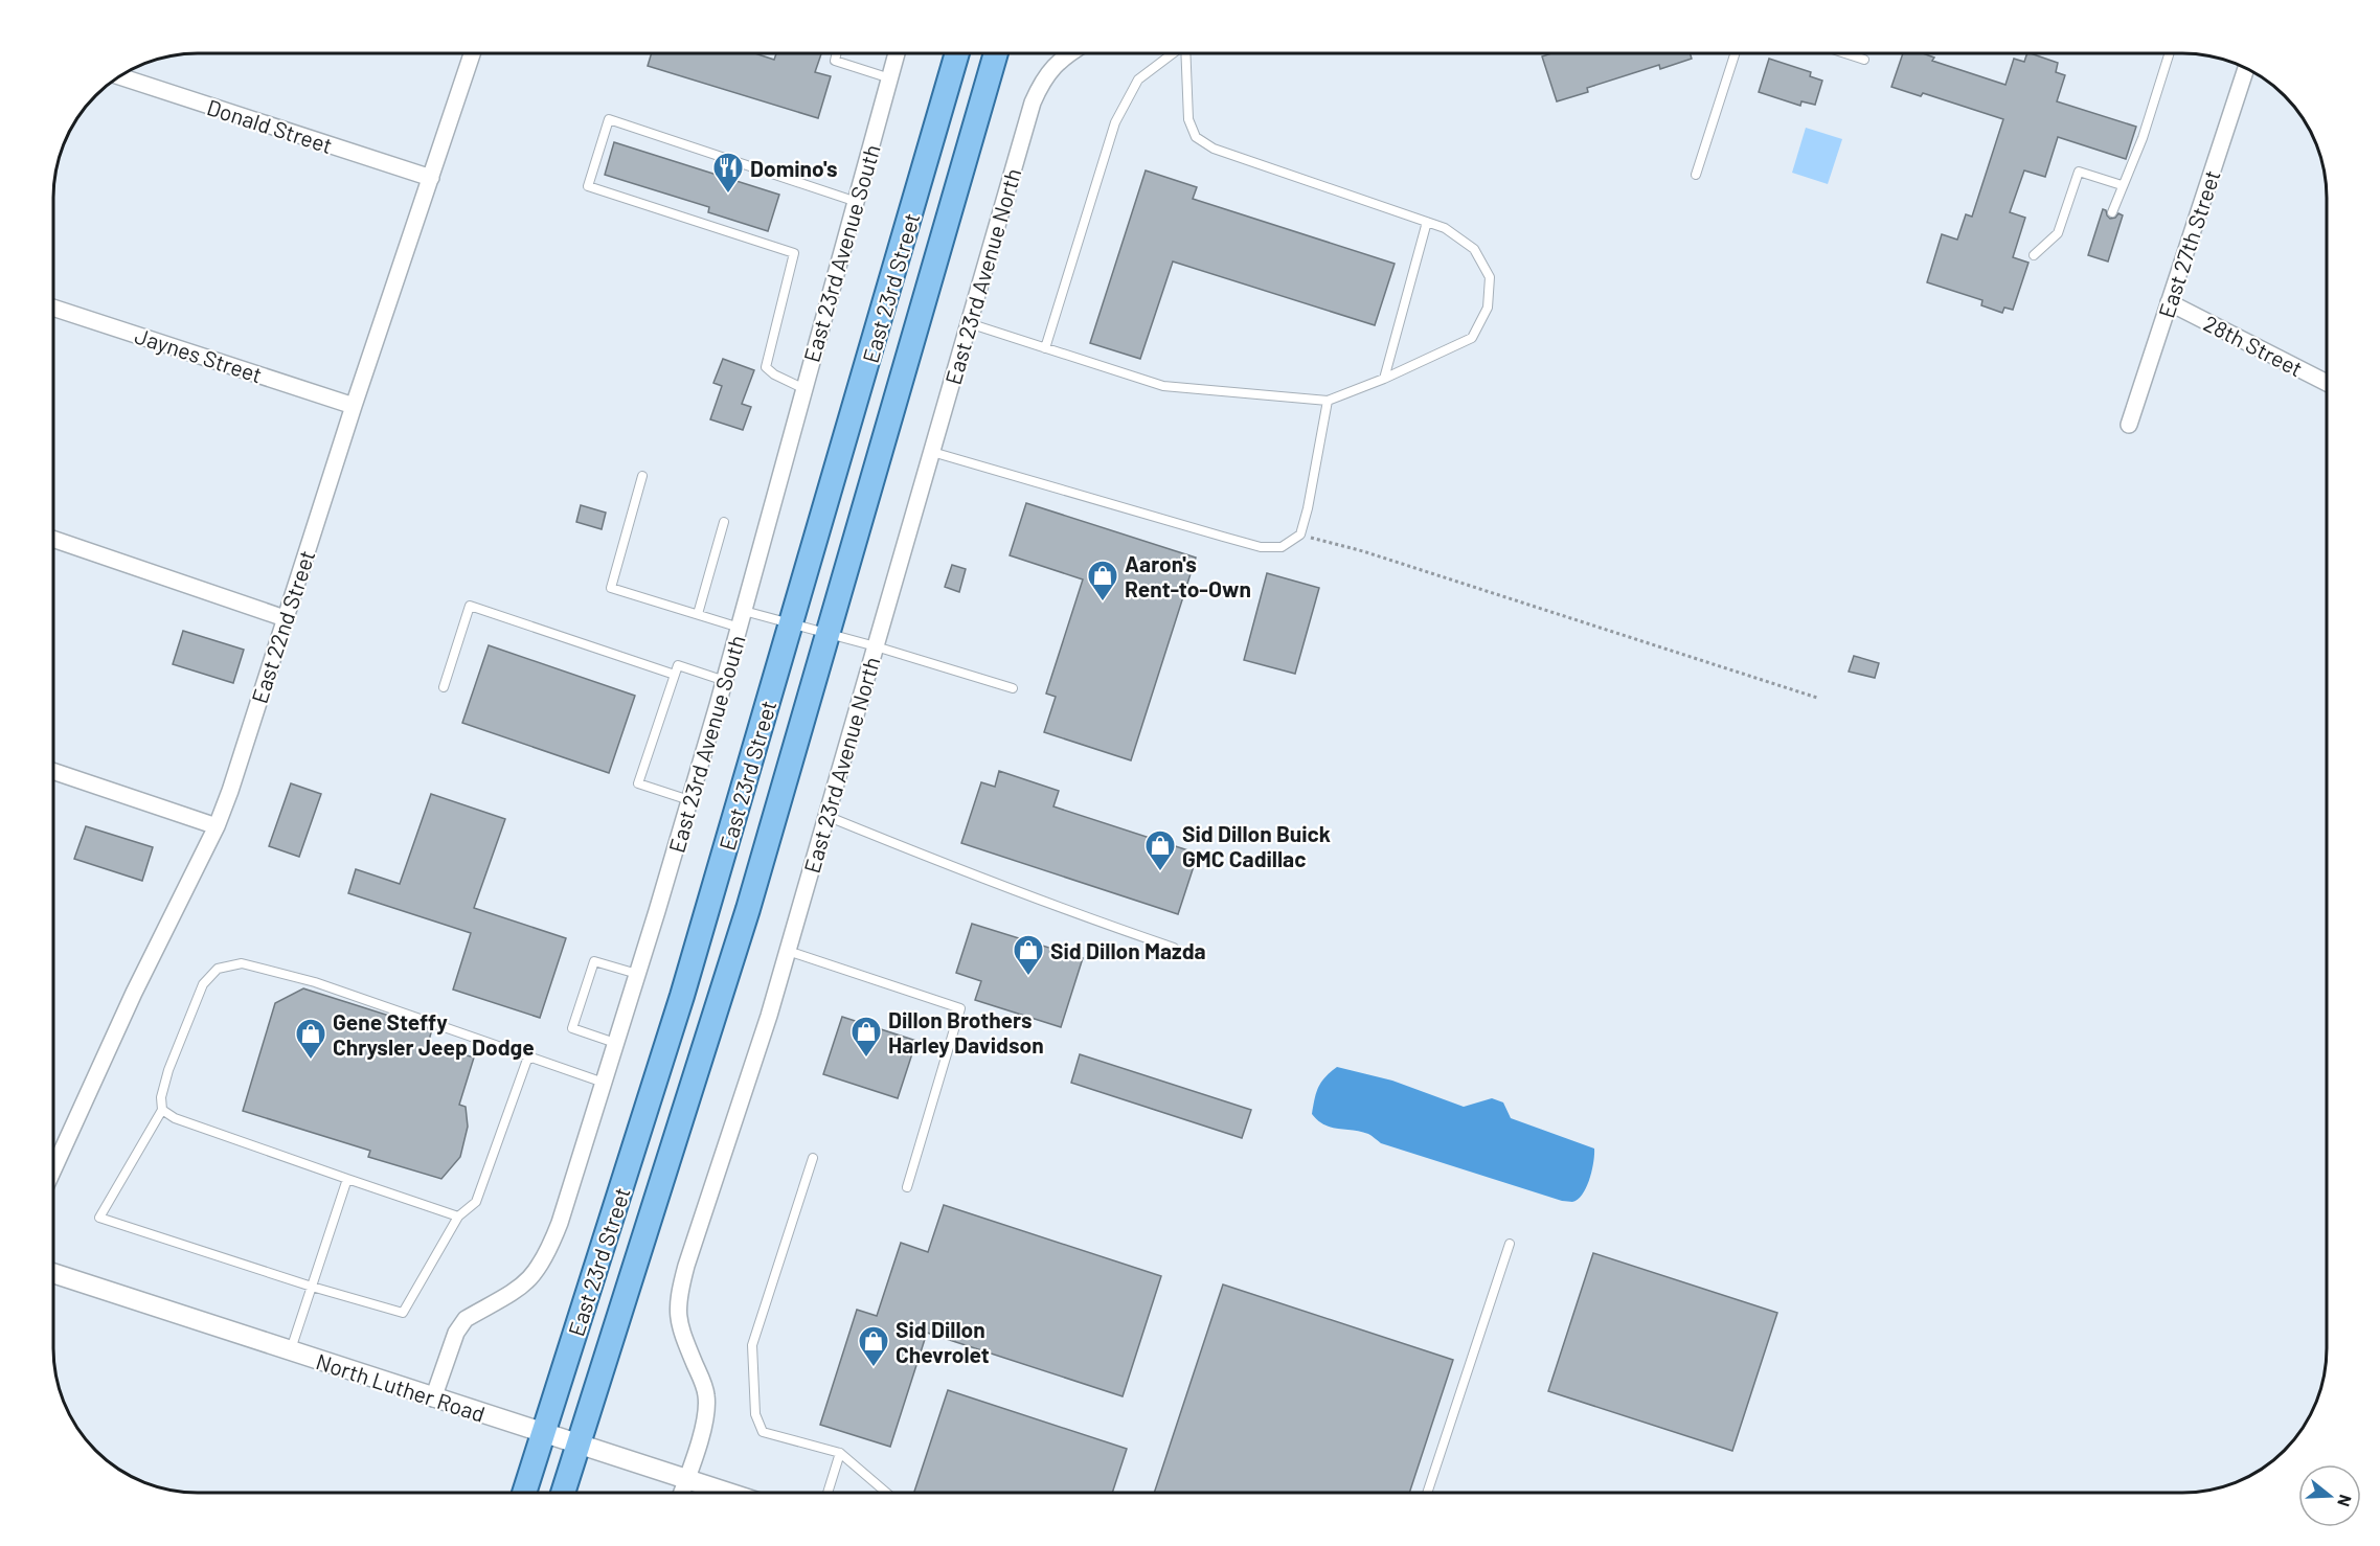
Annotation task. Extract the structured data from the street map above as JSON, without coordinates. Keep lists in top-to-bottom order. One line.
{"streets":{"main road":["East 23rd Street"],"street":["Donald Street","East 27th Street","East 23rd Avenue South","East 23rd Avenue North","28th Street","Jaynes Street","East 22nd Street","North Luther Road"]},"crossings":[["Donald Street","East 22nd Street"],["East 27th Street","28th Street"],["East 23rd Avenue South","North Luther Road"],["East 23rd Avenue North","North Luther Road"],["East 23rd Street","North Luther Road"],["Jaynes Street","East 22nd Street"]],"places":{"restaurant":["Domino's"],"shop":["Aaron's Rent-to-Own","Sid Dillon Buick GMC Cadillac","Sid Dillon Mazda","Dillon Brothers Harley Davidson","Gene Steffy Chrysler Jeep Dodge","Sid Dillon Chevrolet"]},"north":"right"}
